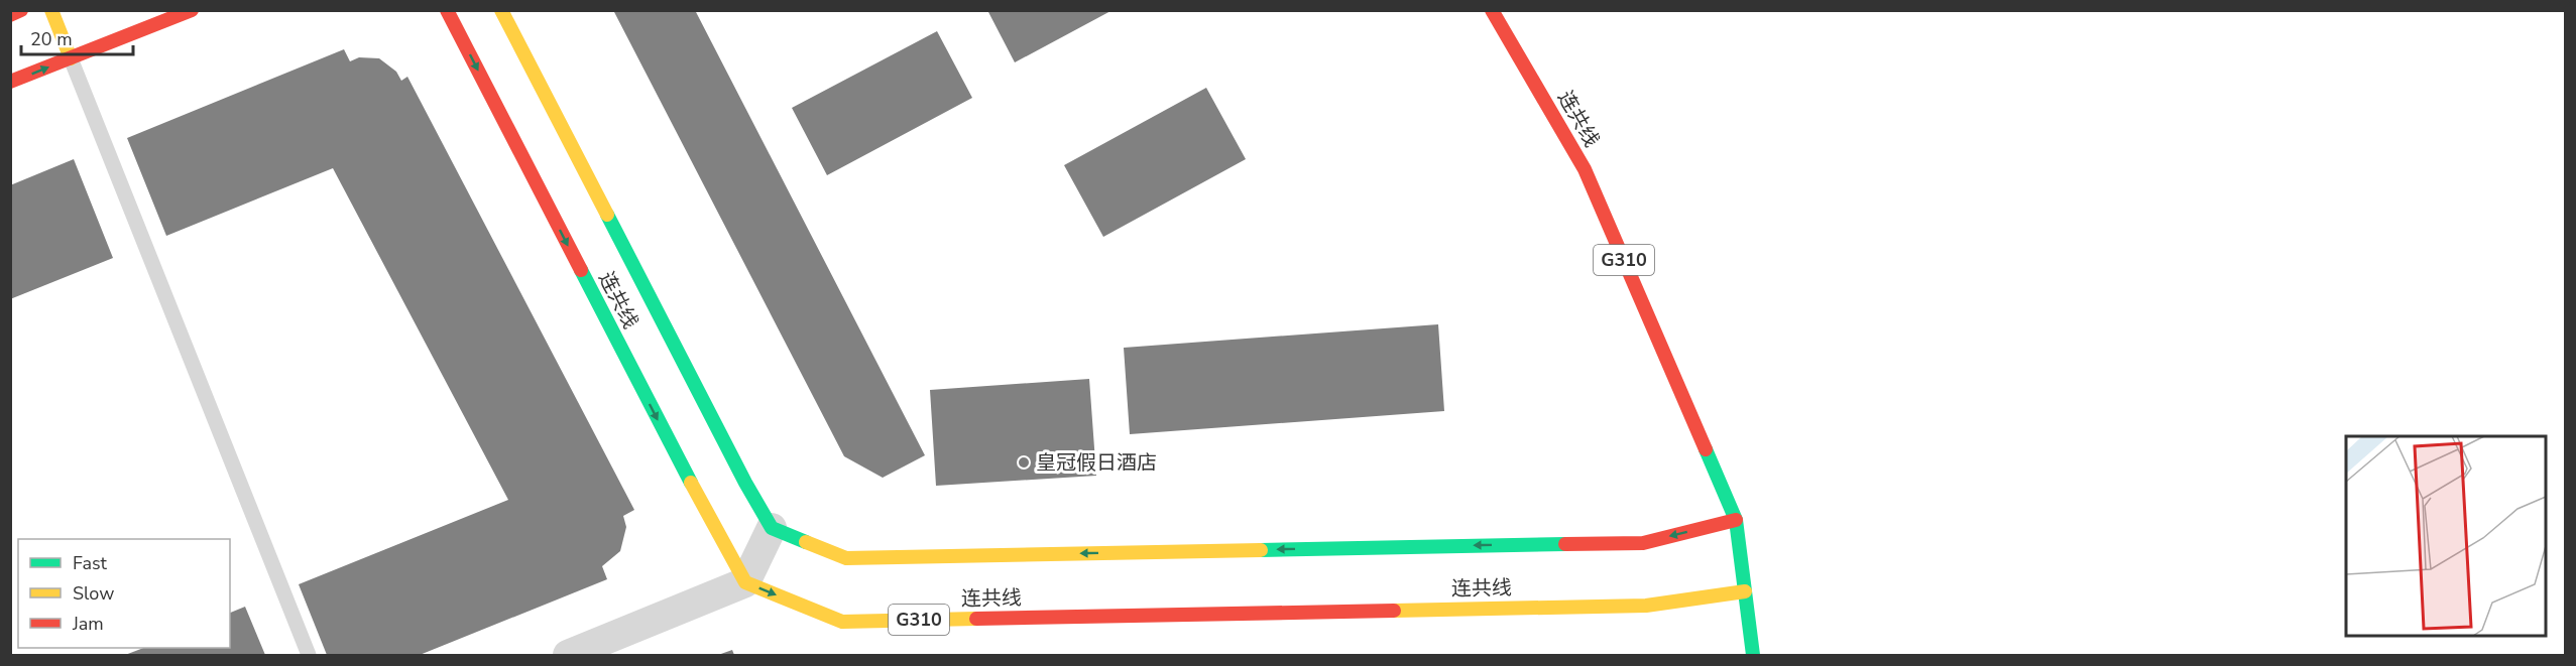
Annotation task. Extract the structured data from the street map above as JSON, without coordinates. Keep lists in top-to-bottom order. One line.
{"streets":{"main road":["连共线","G310"]},"crossings":[["连共线","G310"]],"places":["皇冠假日酒店"],"legend":["Fast","Slow","Jam"],"scale_bar":"20 m"}
